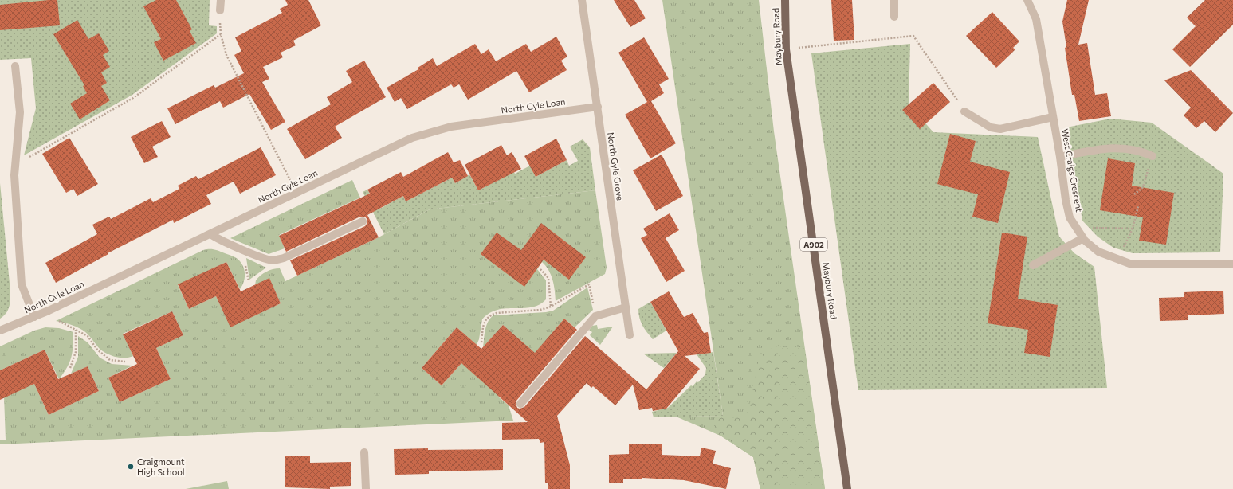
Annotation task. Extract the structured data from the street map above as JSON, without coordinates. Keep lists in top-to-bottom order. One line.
{"streets":{"main road":["Maybury Road","A902"],"street":["North Gyle Loan","North Gyle Grove","West Craigs Crescent"]},"crossings":[["North Gyle Loan","North Gyle Grove"]],"places":["Craigmount High School"]}
